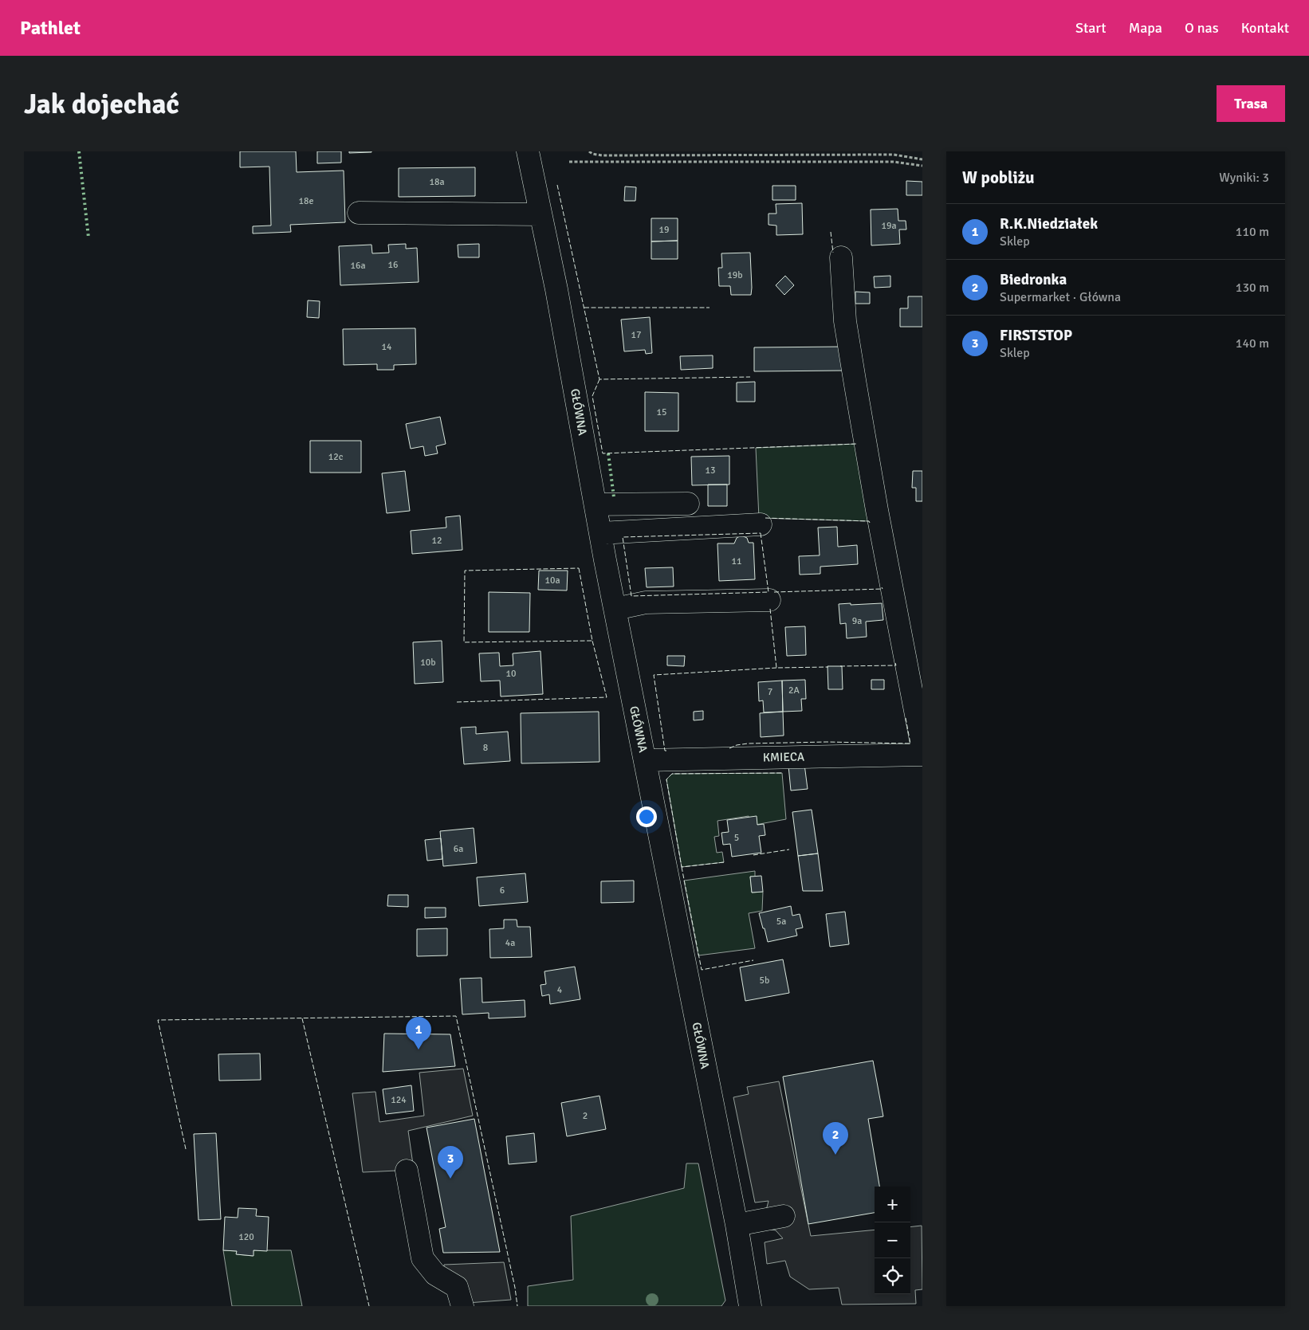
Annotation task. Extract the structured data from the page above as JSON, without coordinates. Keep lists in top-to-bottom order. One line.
{"streets":{"street":["GŁÓWNA","KMIECA"]},"crossings":[["GŁÓWNA","KMIECA"]],"house_numbers":["18a","18e","19a","19","16","16a","19b","17","14","15","12c","13","12","11","10a","9a","10b","10","2A","7","8","5","6a","6","5a","4a","5b","4","124","2","120"],"page":{"header":"Pathlet","nav":["Start","Mapa","O nas","Kontakt"],"buttons":"Trasa","title":"Jak dojechać","heading":["W pobliżu","Wyniki: 3"],"list":[{"mark":"1","name":"R.K.Niedziałek","note":"Sklep","value":"110 m"},{"mark":"2","name":"Biedronka","note":"Supermarket · Główna","value":"130 m"},{"mark":"3","name":"FIRSTSTOP","note":"Sklep","value":"140 m"}],"pins":["1","2","3"],"map_buttons":["+","−"]}}
